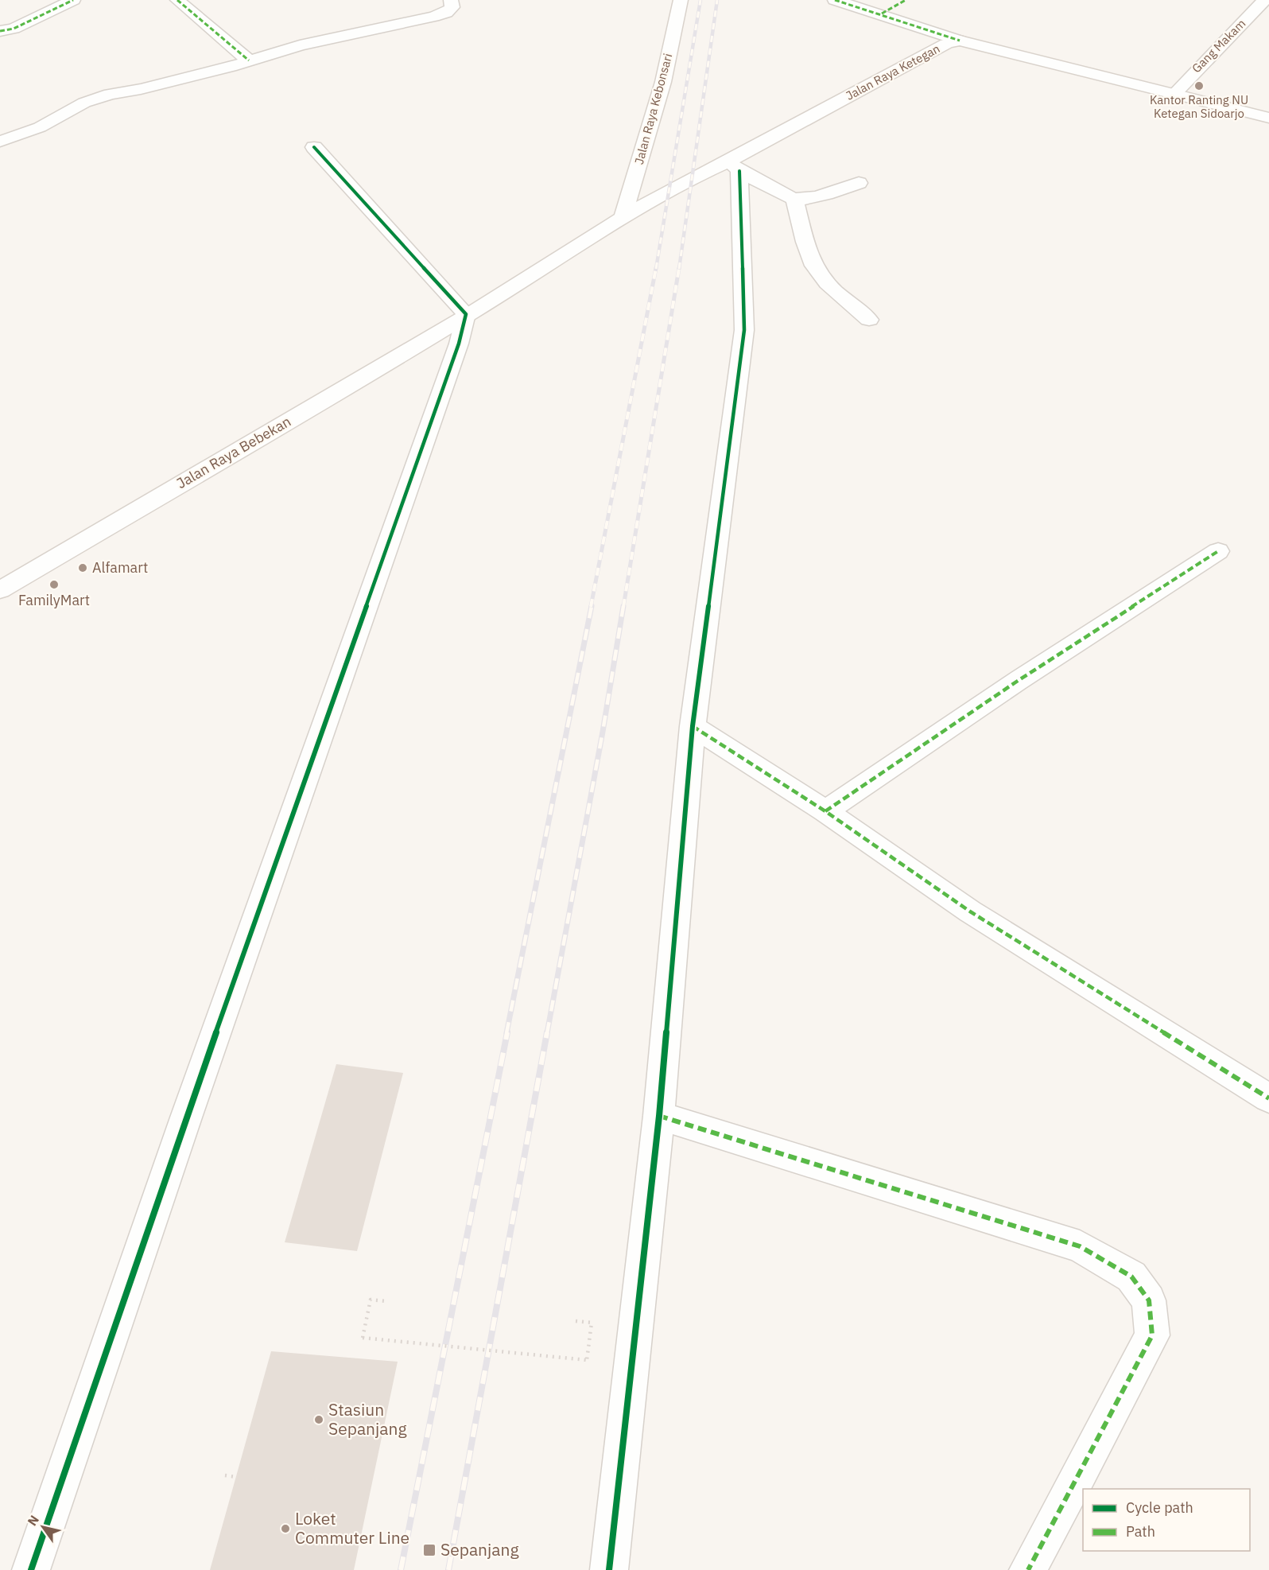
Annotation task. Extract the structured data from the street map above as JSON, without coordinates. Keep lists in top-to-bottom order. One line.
{"streets":{"street":["Gang Makam","Jalan Raya Ketegan","Jalan Raya Kebonsari","Jalan Raya Bebekan"]},"crossings":[["Jalan Raya Ketegan","Jalan Raya Kebonsari"],["Jalan Raya Ketegan","Jalan Raya Bebekan"],["Jalan Raya Kebonsari","Jalan Raya Bebekan"]],"places":{"other":["Kantor Ranting NU Ketegan Sidoarjo","Alfamart","FamilyMart","Stasiun Sepanjang","Loket Commuter Line"],"transit":["Sepanjang"]},"legend":["Cycle path","Path"],"north":"top left"}
